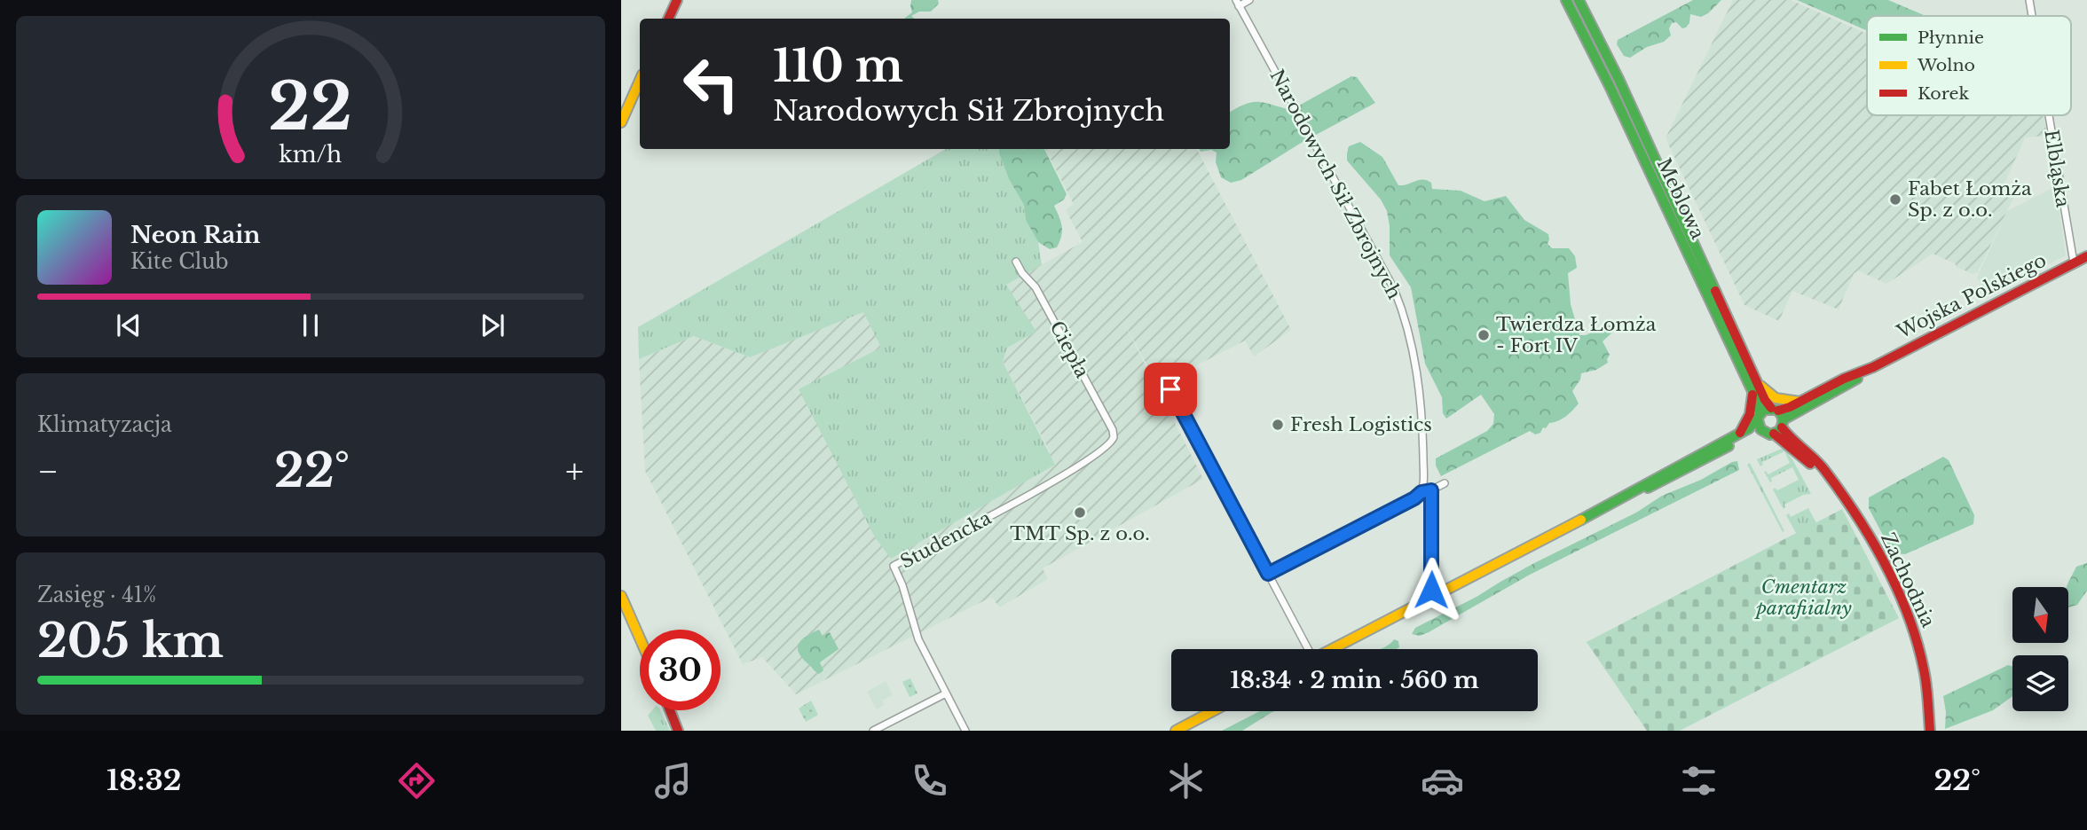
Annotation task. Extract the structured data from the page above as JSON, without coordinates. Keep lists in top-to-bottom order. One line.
{"streets":{"main road":["Meblowa","Wojska Polskiego","Zachodnia"],"street":["Elbląska","Narodowych Sił Zbrojnych","Ciepła","Studencka"]},"crossings":[["Elbląska","Wojska Polskiego"],["Meblowa","Wojska Polskiego"],["Meblowa","Zachodnia"],["Wojska Polskiego","Zachodnia"],["Ciepła","Studencka"]],"parks":["Cmentarz parafiialny"],"places":["Fabet Łomża Sp. z o.o.","Twierdza Łomża - Fort IV","Fresh Logistics","TMT Sp. z o.o."],"legend":["Płynnie","Wolno","Korek"],"north":"bottom","page":{"turn":["110 m","Narodowych Sił Zbrojnych"],"song":["Neon Rain","Kite Club"],"tile":["Klimatyzacja",["Zasięg · 41%","205 km"]],"heat":["−","22°","+"],"limit":"30","trip":"18:34 · 2 min · 560 m","tabs":["18:32","22°"],"gauge":["22","km/h"]}}
